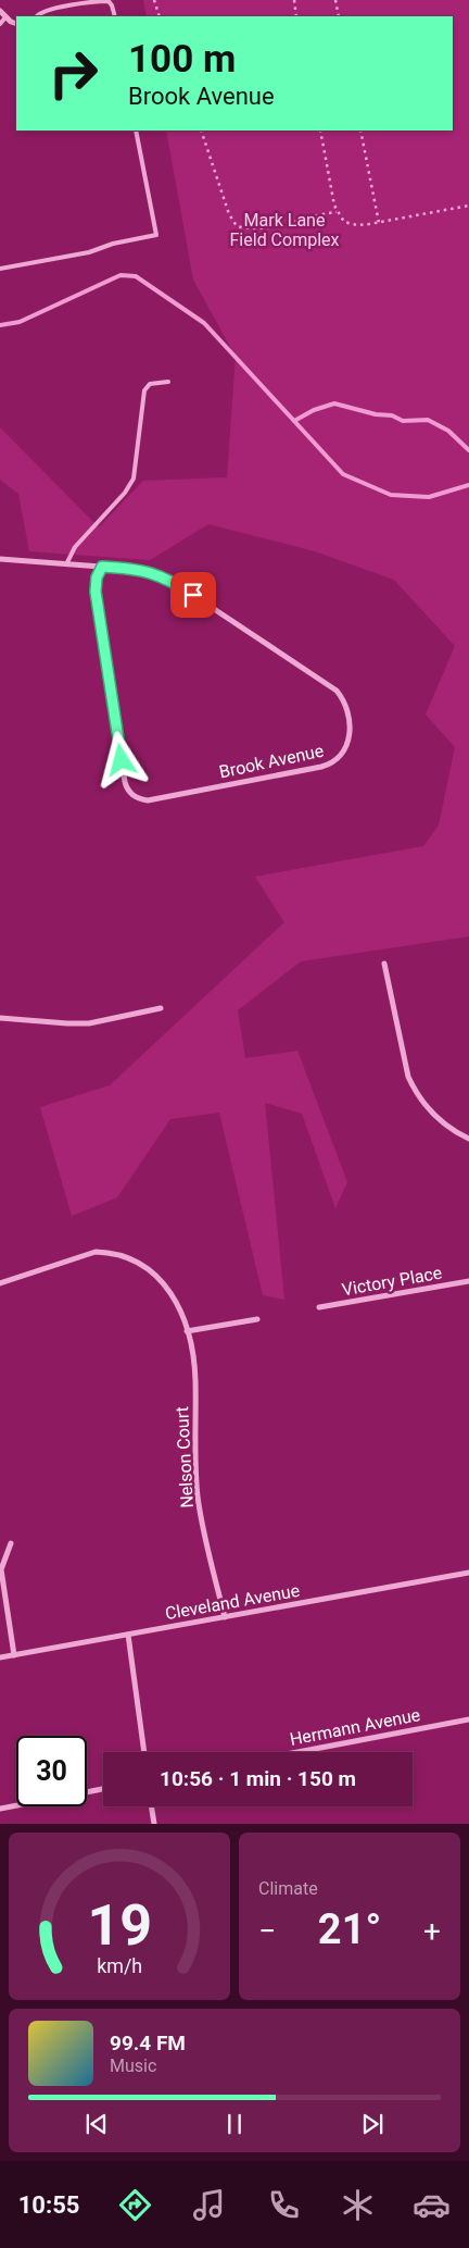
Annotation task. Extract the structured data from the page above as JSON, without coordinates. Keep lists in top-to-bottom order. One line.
{"streets":{"street":["Brook Avenue","Victory Place","Nelson Court","Cleveland Avenue","Hermann Avenue"]},"crossings":[["Nelson Court","Cleveland Avenue"]],"parks":["Mark Lane Field Complex"],"page":{"turn":["100 m","Brook Avenue"],"limit":"30","trip":"10:56 · 1 min · 150 m","tile":"Climate","heat":["−","21°","+"],"song":["99.4 FM","Music"],"tabs":"10:55","gauge":["19","km/h"]}}
